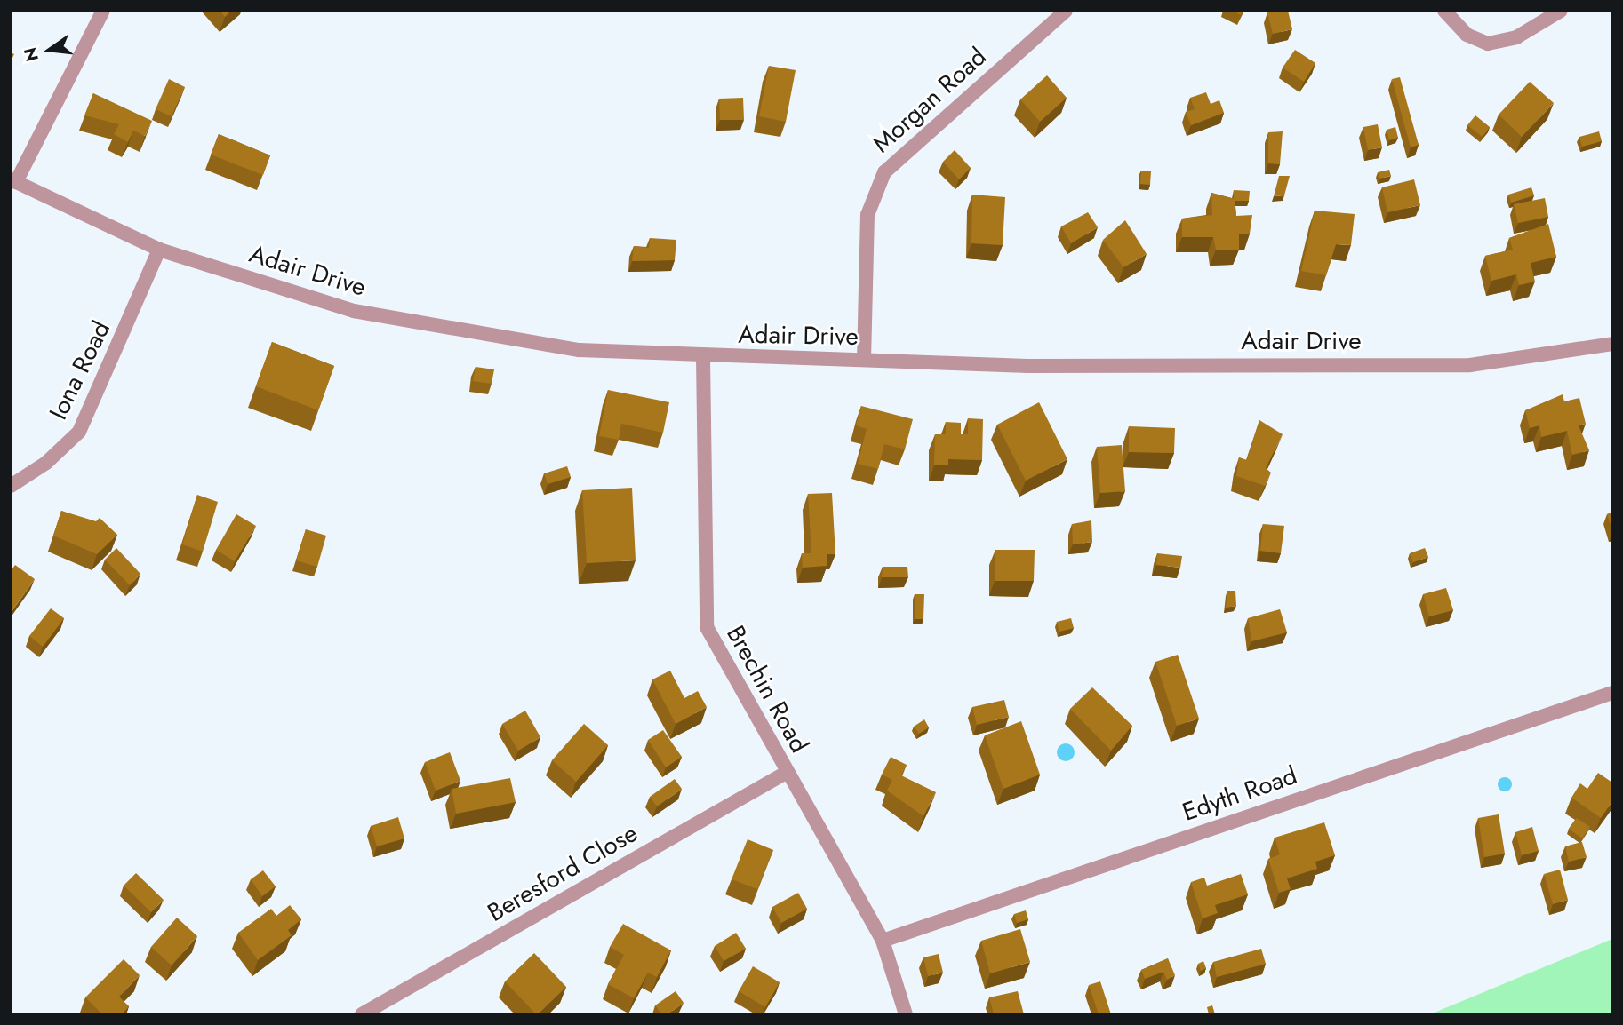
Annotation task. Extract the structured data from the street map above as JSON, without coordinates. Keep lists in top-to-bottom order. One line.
{"streets":{"street":["Morgan Road","Adair Drive","Iona Road","Brechin Road","Edyth Road","Beresford Close"]},"crossings":[["Morgan Road","Adair Drive"],["Adair Drive","Iona Road"],["Adair Drive","Brechin Road"],["Brechin Road","Edyth Road"],["Brechin Road","Beresford Close"]],"north":"left"}
